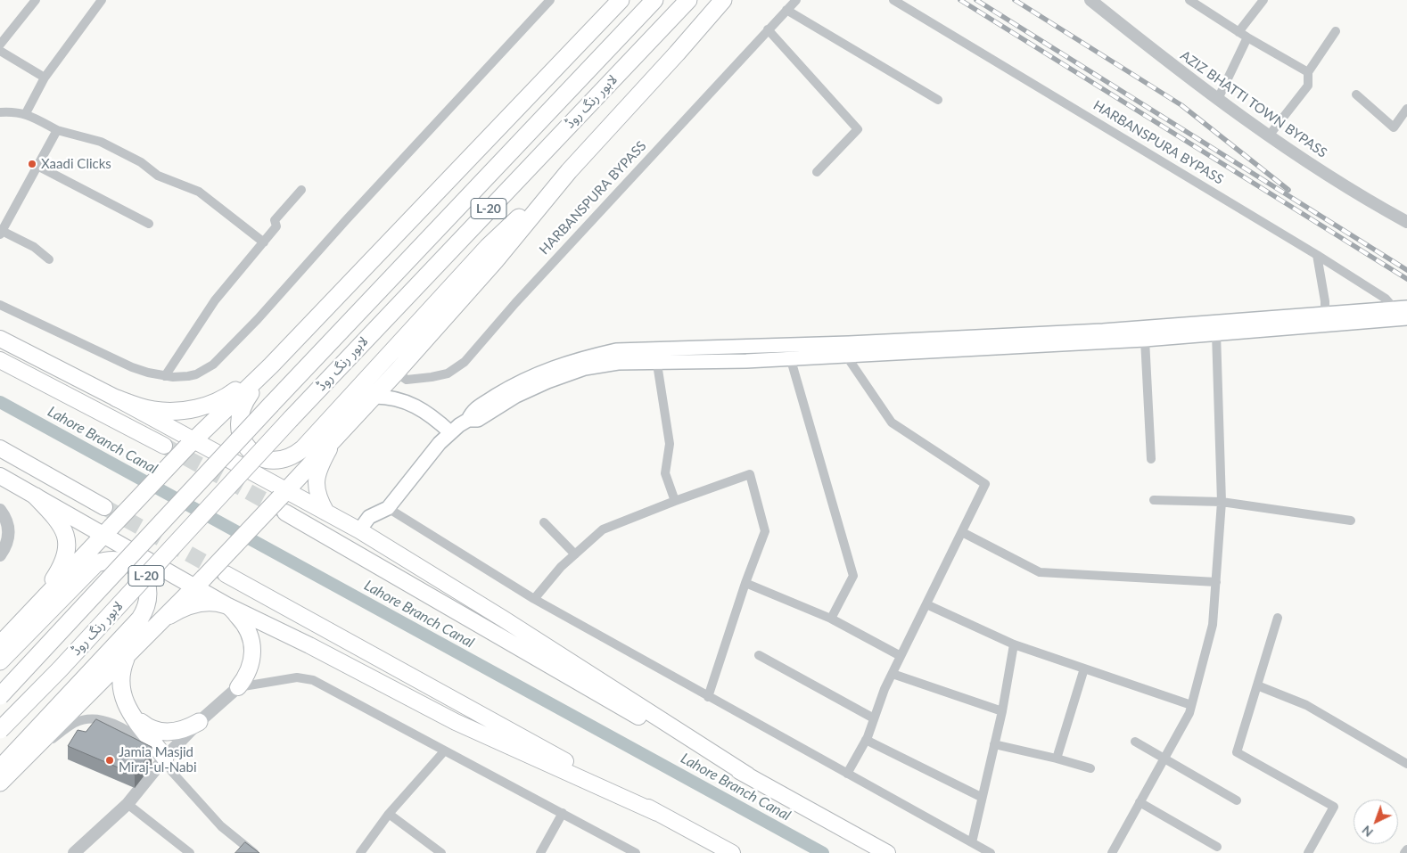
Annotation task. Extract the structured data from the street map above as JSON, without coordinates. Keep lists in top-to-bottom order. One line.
{"streets":{"highway":["لاہور رنگ روڈ","L-20"],"street":["AZIZ BHATTI TOWN BYPASS","HARBANSPURA BYPASS"]},"water":["Lahore Branch Canal"],"places":["Xaadi Clicks","Jamia Masjid Miraj-ul-Nabi"],"north":"bottom left"}
